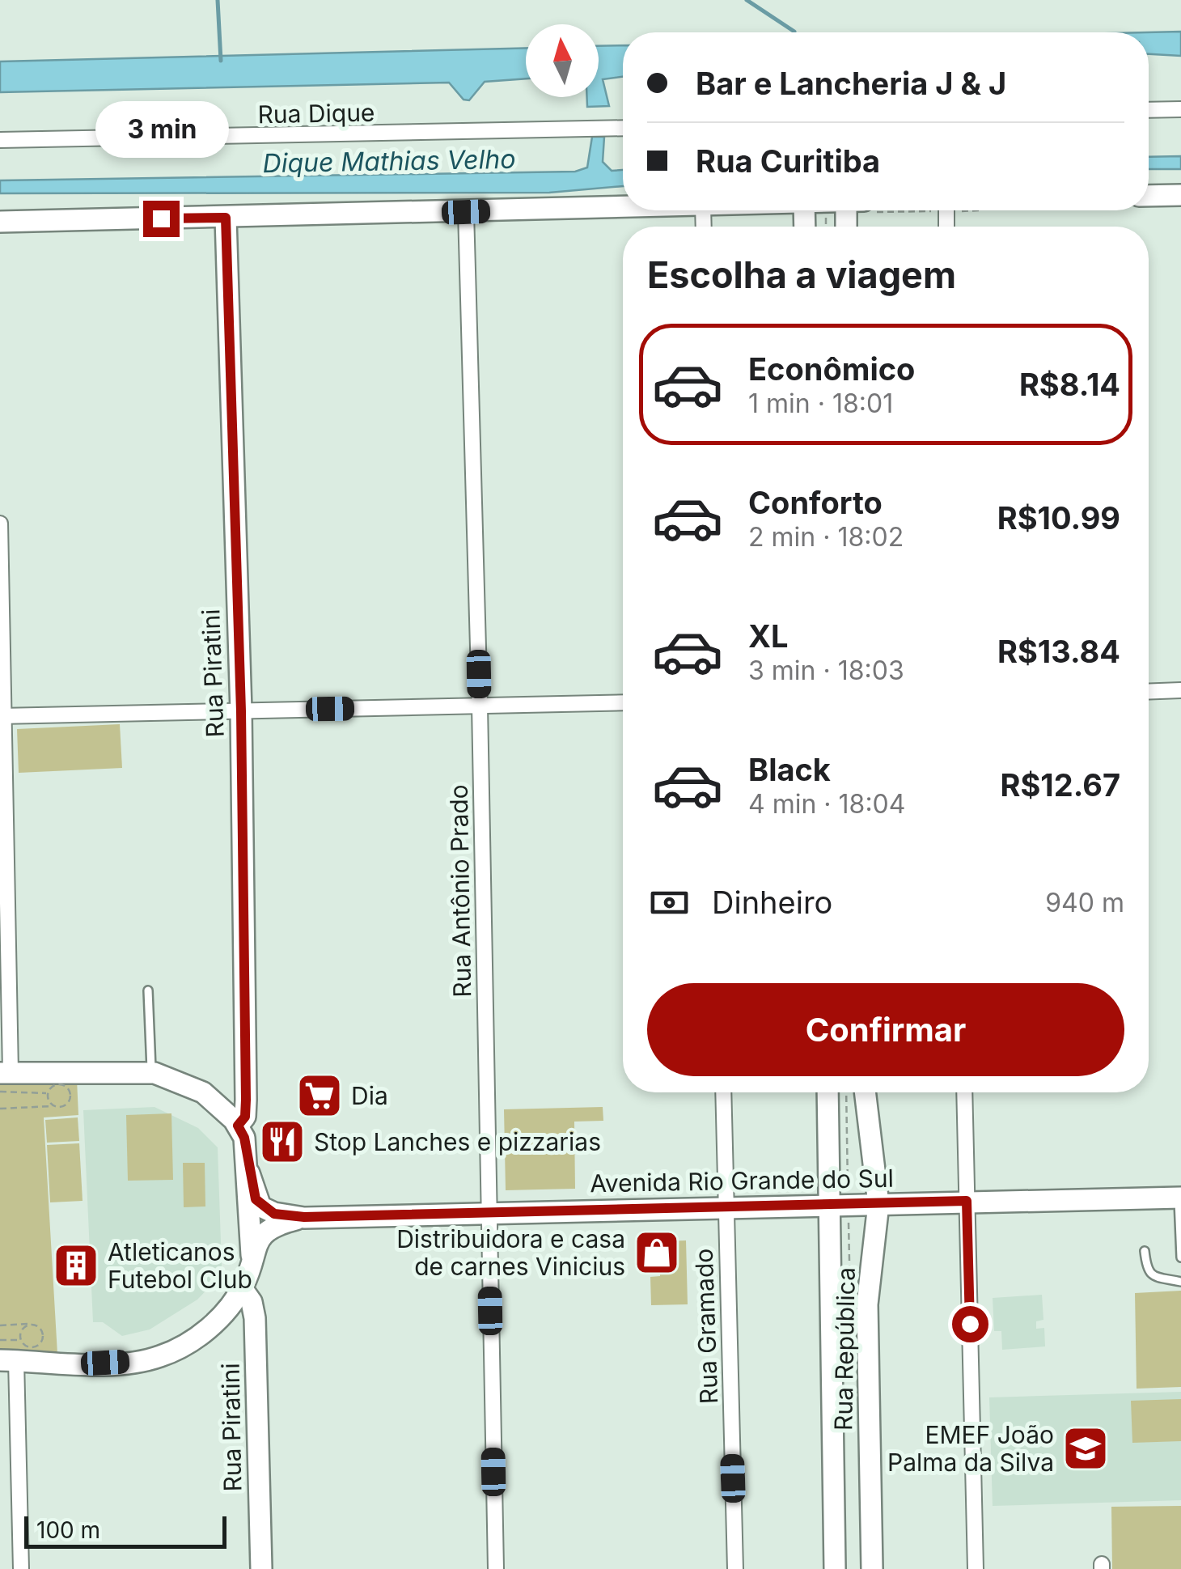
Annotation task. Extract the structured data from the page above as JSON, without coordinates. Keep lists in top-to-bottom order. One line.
{"streets":{"street":["Rua Dique","Rua Piratini","Rua Antônio Prado","Avenida Rio Grande do Sul","Rua Gramado","Rua República"]},"crossings":[["Rua Piratini","Avenida Rio Grande do Sul"],["Rua Antônio Prado","Avenida Rio Grande do Sul"],["Avenida Rio Grande do Sul","Rua Gramado"],["Avenida Rio Grande do Sul","Rua República"]],"water":["Dique Mathias Velho"],"places":{"supermarket":["Dia"],"restaurant":["Stop Lanches e pizzarias"],"shop":["Distribuidora e casa de carnes Vinicius"],"building":["Atleticanos Futebol Club"],"school or university":["EMEF João Palma da Silva"]},"scale_bar":"100 m","north":"top","page":{"banner":["Bar e Lancheria J & J","Rua Curitiba"],"bubble":"3 min","heading":"Escolha a viagem","list":[{"name":"Econômico","note":"1 min · 18:01","value":"R$8.14"},{"name":"Conforto","note":"2 min · 18:02","value":"R$10.99"},{"name":"XL","note":"3 min · 18:03","value":"R$13.84"},{"name":"Black","note":"4 min · 18:04","value":"R$12.67"}],"pay":["Dinheiro","940 m"],"buttons":"Confirmar","scale":"100 m"}}
